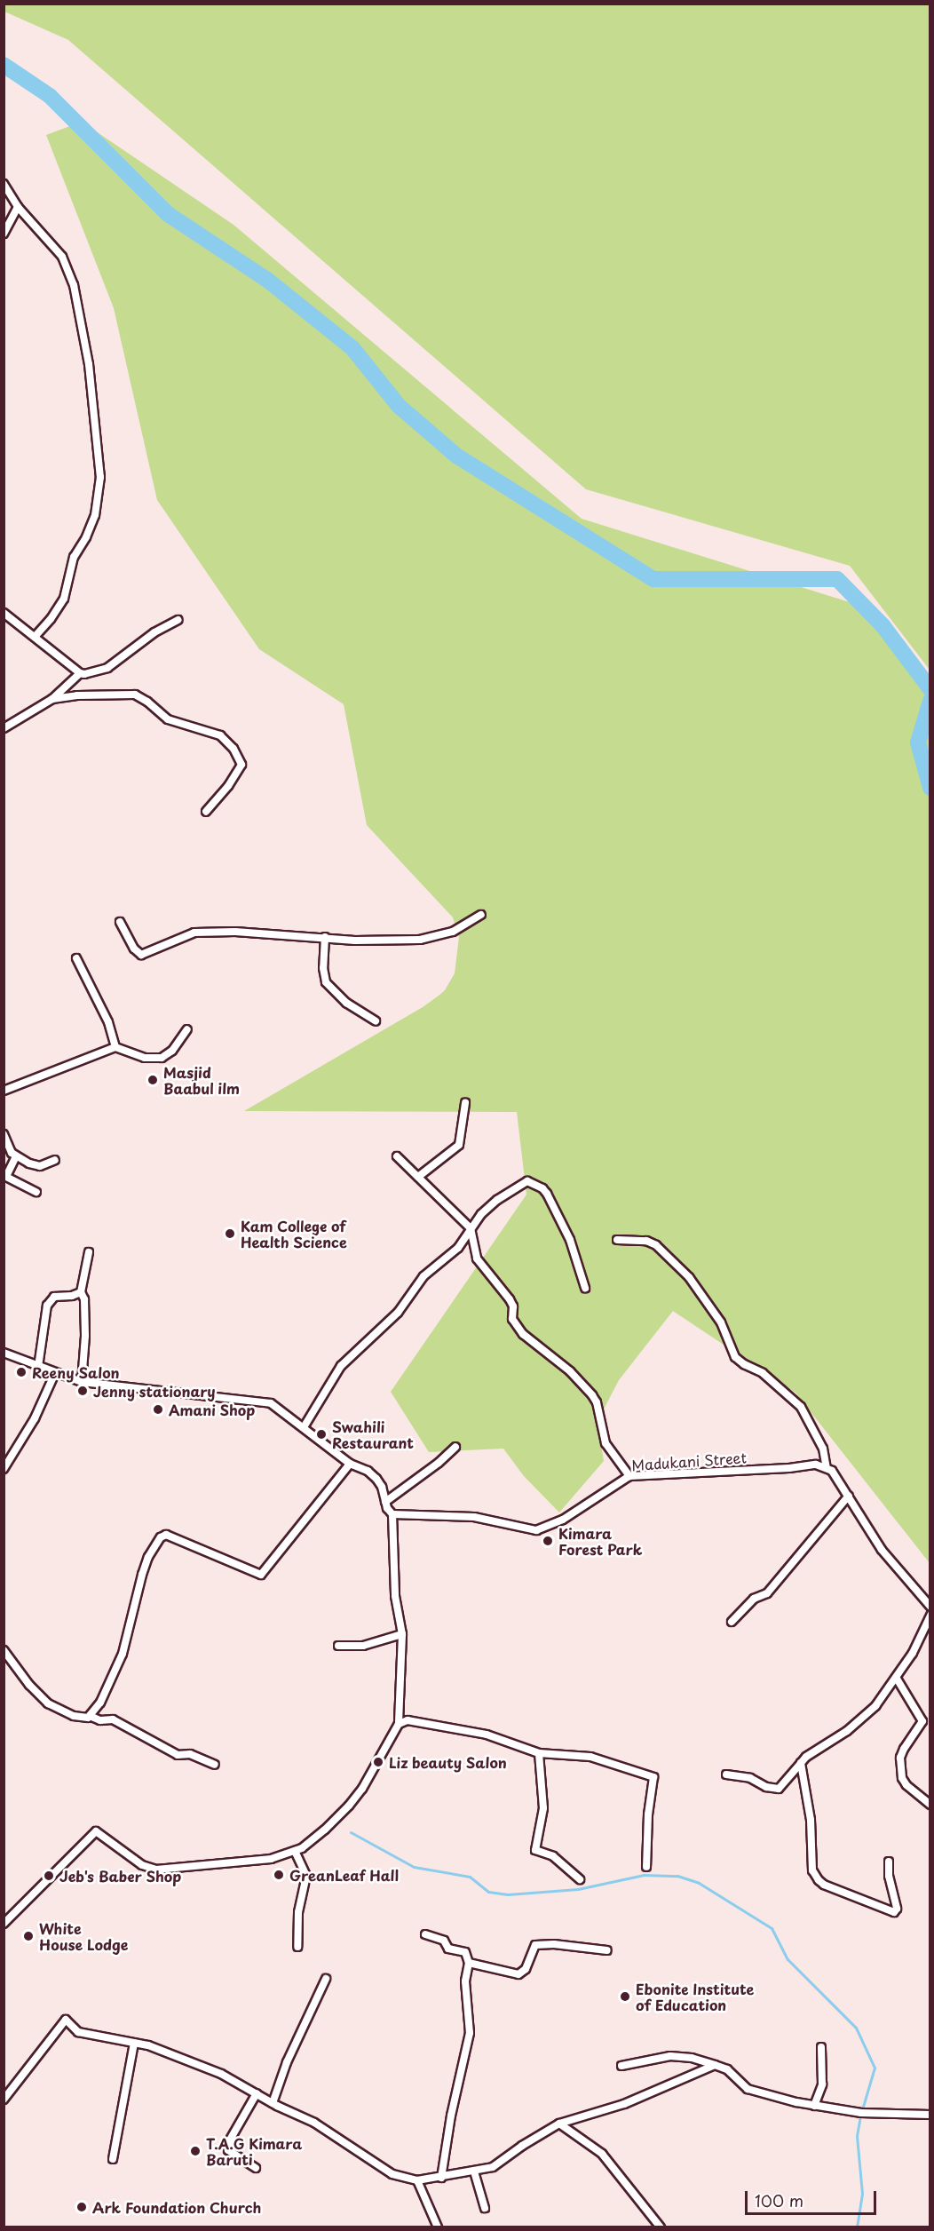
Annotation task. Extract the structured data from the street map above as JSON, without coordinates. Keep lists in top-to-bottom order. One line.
{"streets":{"street":["Madukani Street"]},"places":["Masjid Baabul ilm","Kam College of Health Science","Reeny Salon","Jenny stationary","Amani Shop","Swahili Restaurant","Kimara Forest Park","Liz beauty Salon","GreanLeaf Hall","Jeb's Baber Shop","White House Lodge","Ebonite Institute of Education","T.A.G Kimara Baruti","Ark Foundation Church"],"scale_bar":"100 m"}
